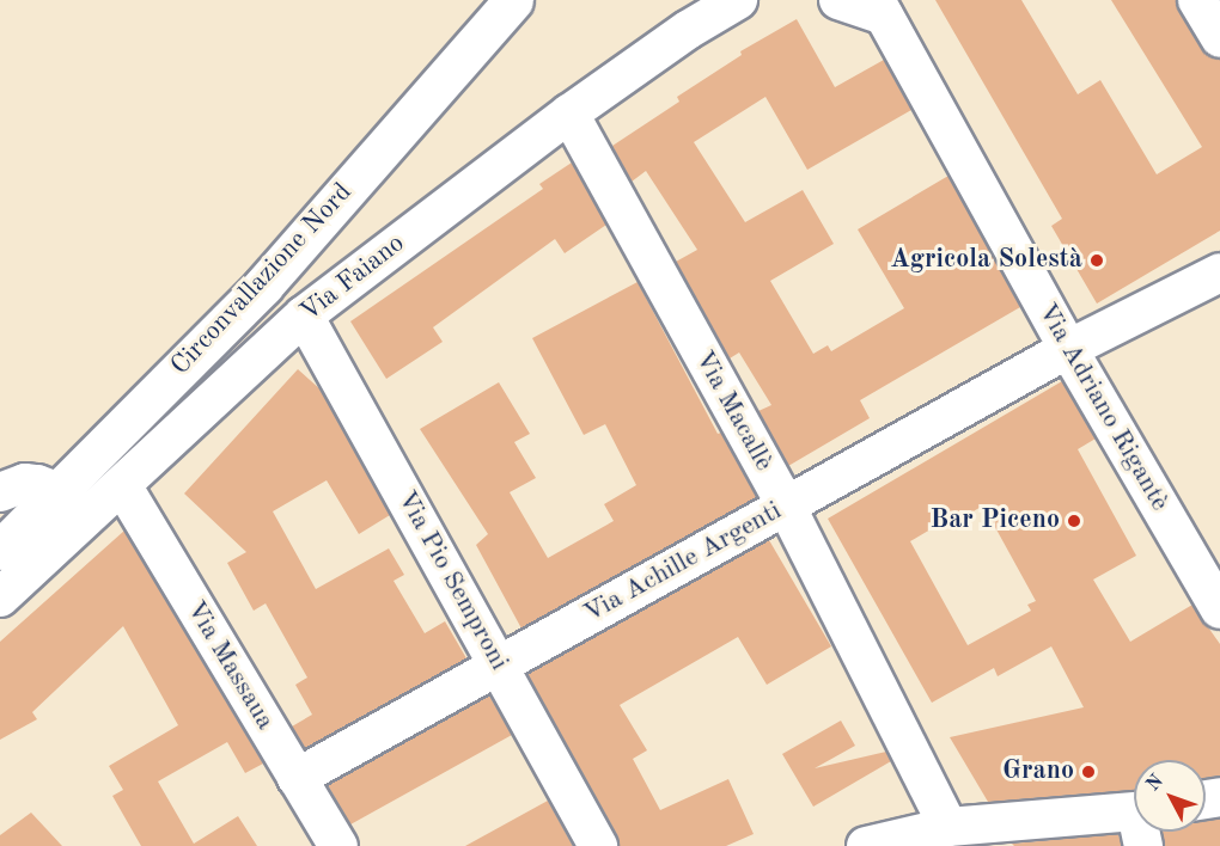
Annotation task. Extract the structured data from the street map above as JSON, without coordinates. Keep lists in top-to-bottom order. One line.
{"streets":{"main road":["Circonvallazione Nord"],"street":["Via Faiano","Via Adriano Rigantè","Via Macallè","Via Achille Argenti","Via Pio Semproni","Via Massaua"]},"crossings":[["Via Faiano","Via Macallè"],["Via Faiano","Via Pio Semproni"],["Via Faiano","Via Massaua"],["Via Adriano Rigantè","Via Achille Argenti"],["Via Macallè","Via Achille Argenti"],["Via Achille Argenti","Via Pio Semproni"],["Via Achille Argenti","Via Massaua"]],"places":["Agricola Solestà","Bar Piceno","Grano"],"north":"top left"}
